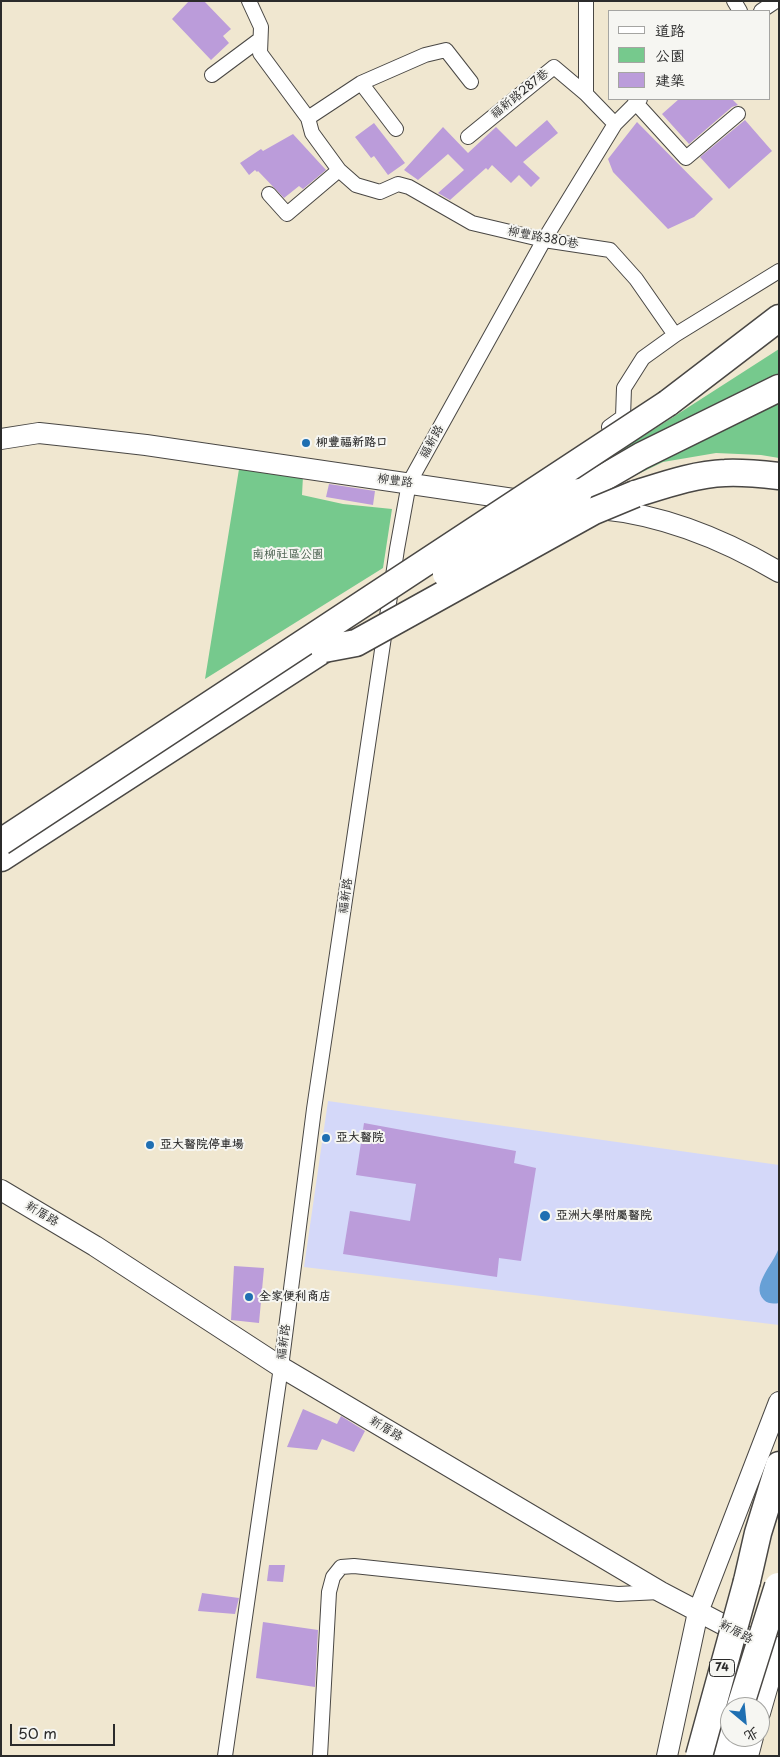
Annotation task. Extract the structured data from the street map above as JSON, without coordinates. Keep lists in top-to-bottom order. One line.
{"streets":{"highway":["74"],"street":["福新路287巷","柳豐路380巷","福新路","柳豐路","新厝路"]},"crossings":[["福新路287巷","福新路"],["柳豐路380巷","福新路"],["福新路","柳豐路"],["福新路","新厝路"]],"parks":["南柳社區公園"],"places":["柳豐福新路口","亞大醫院","亞大醫院停車場","亞洲大學附屬醫院","全家便利商店"],"legend":["道路","公園","建築"],"scale_bar":"50 m","north":"bottom right"}
